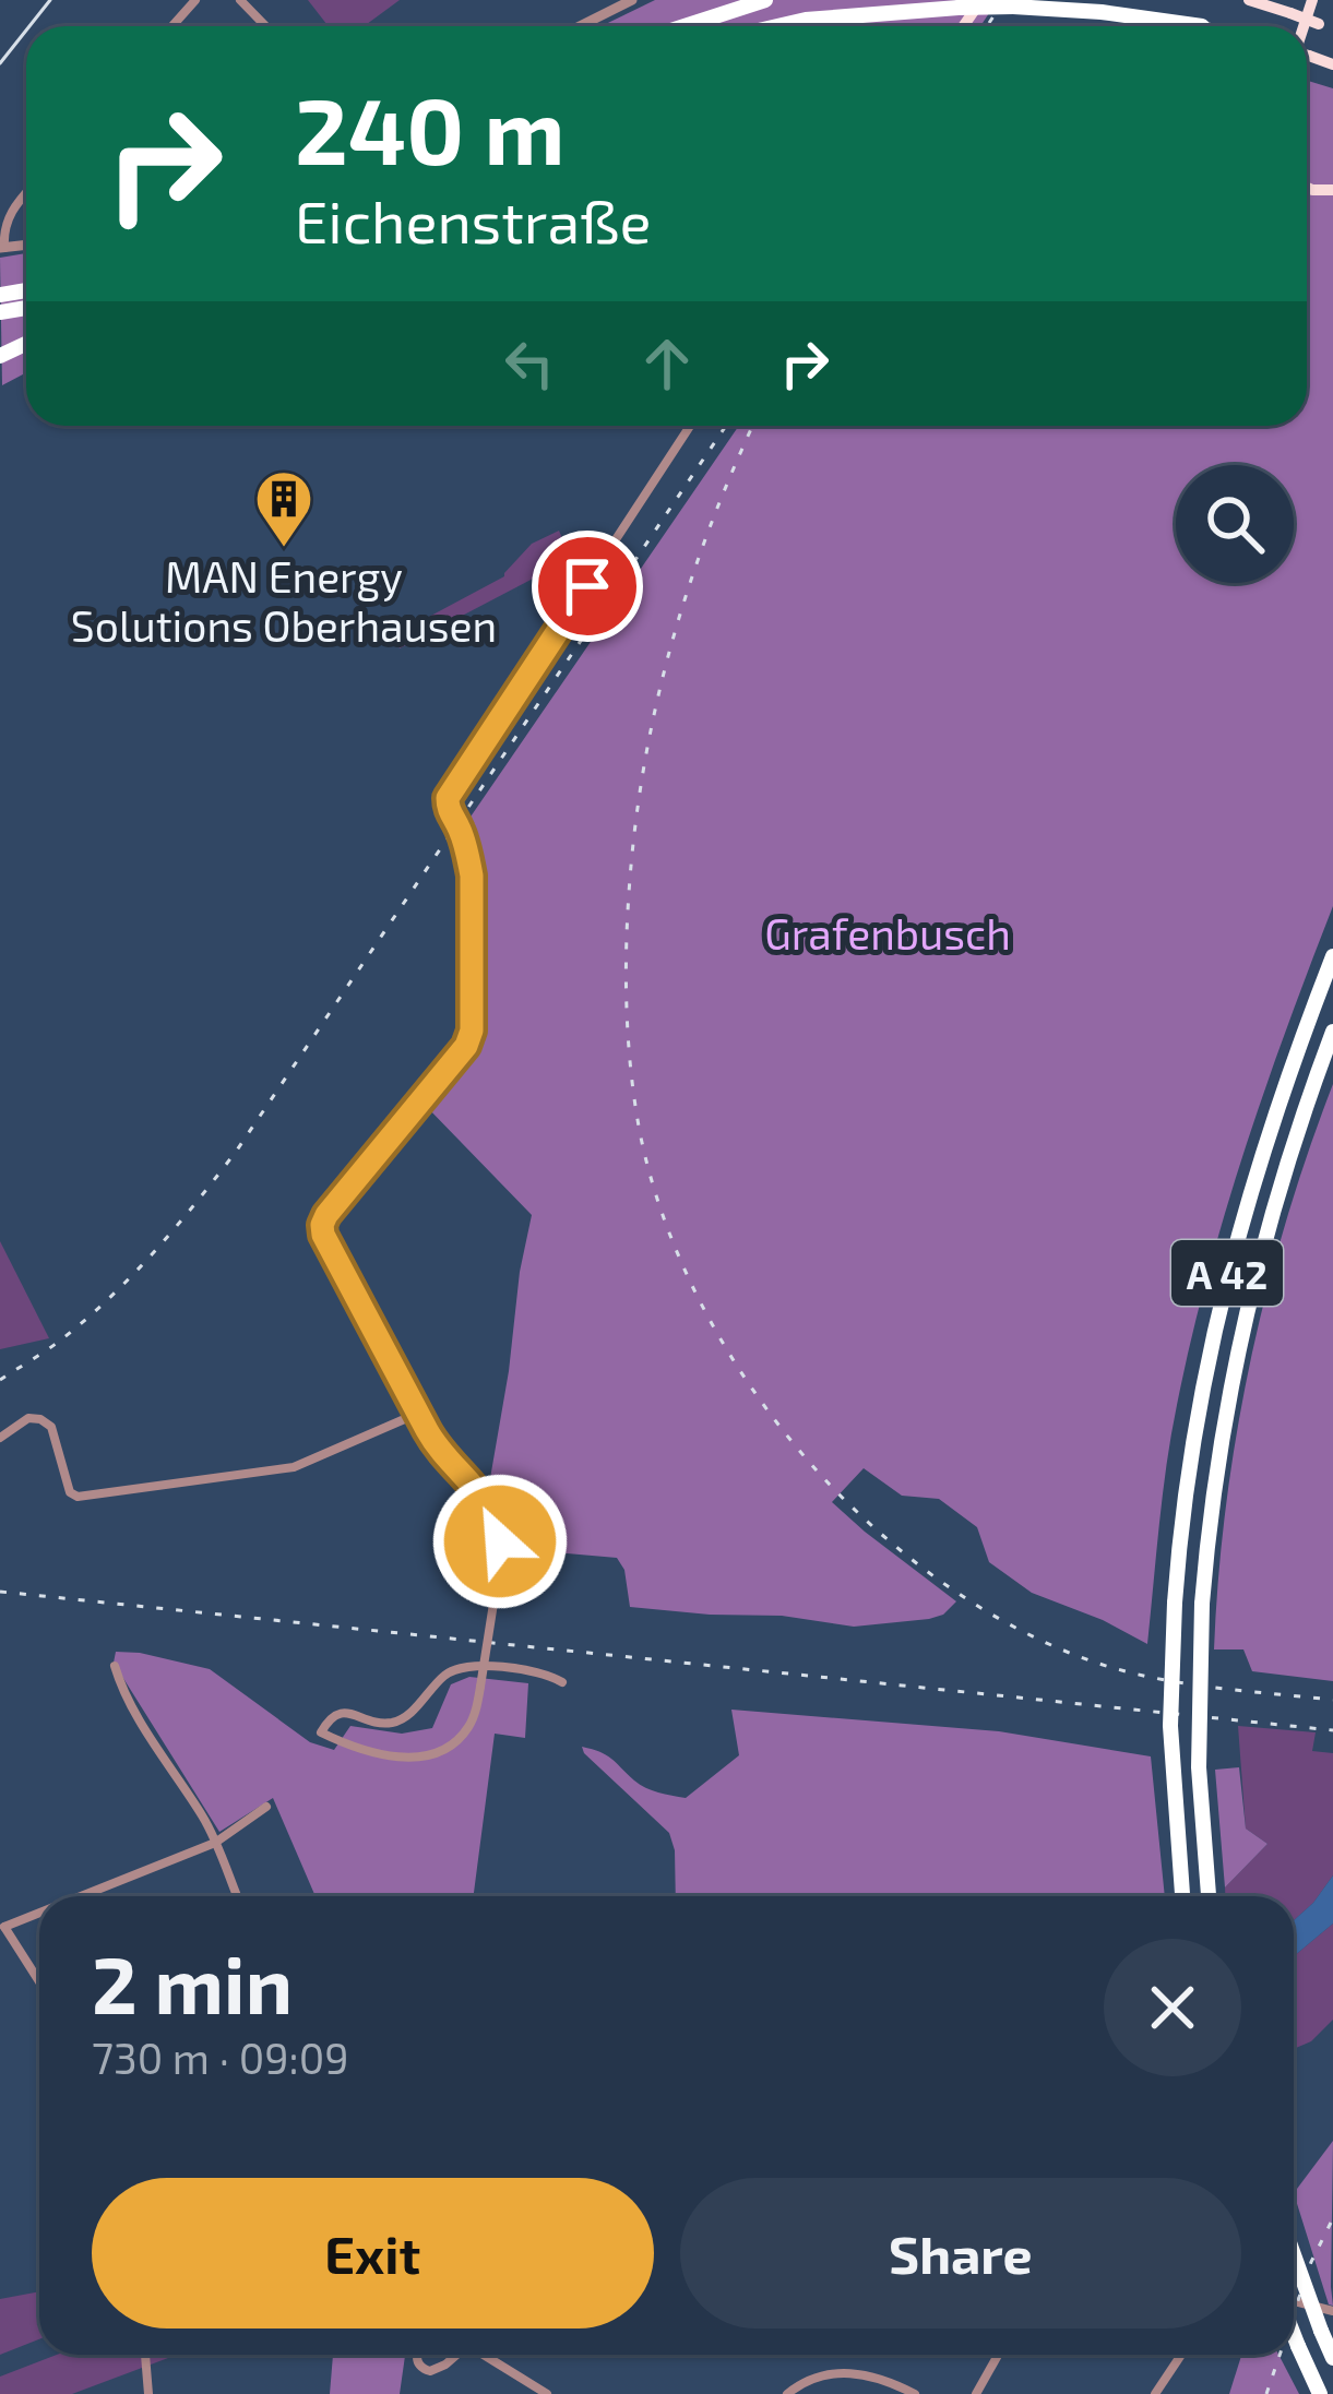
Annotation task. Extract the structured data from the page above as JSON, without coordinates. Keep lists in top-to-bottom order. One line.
{"streets":{"highway":["A 42"]},"parks":["Grafenbusch"],"places":{"building":["MAN Energy Solutions Oberhausen"]},"page":{"turn":["240 m","Eichenstraße"],"heading":["2 min","730 m · 09:09"],"buttons":["Exit","Share"]}}
